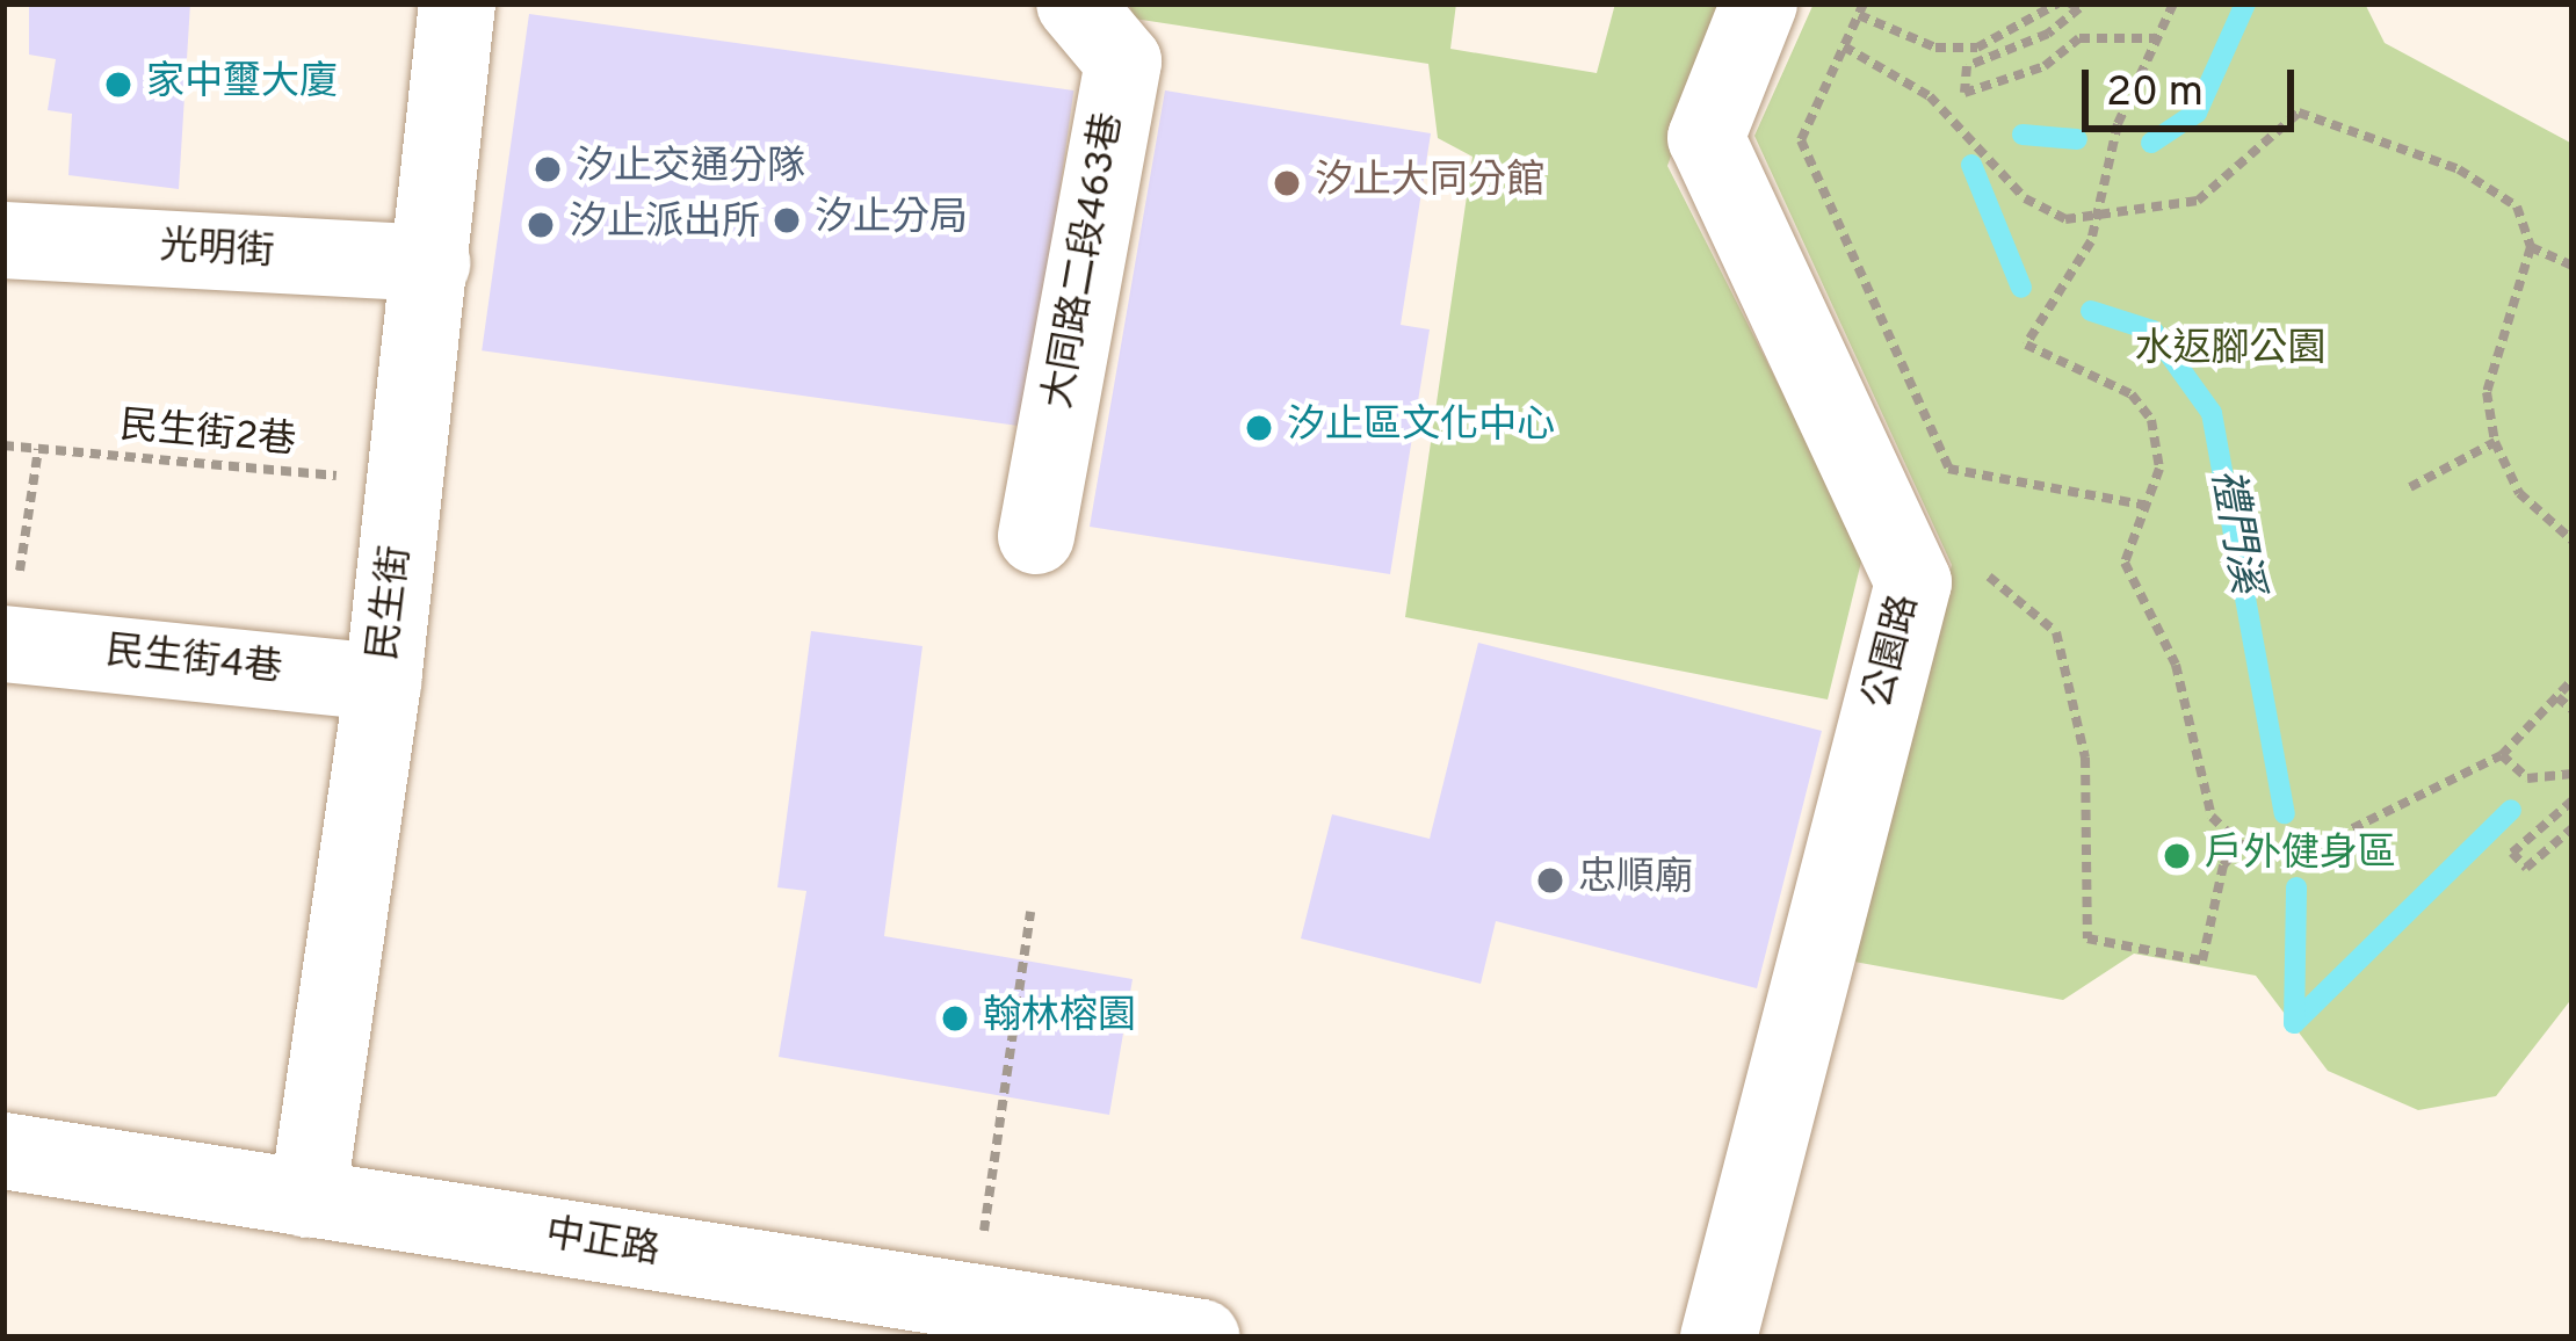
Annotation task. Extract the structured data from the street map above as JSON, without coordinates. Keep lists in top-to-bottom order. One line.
{"streets":{"street":["光明街","大同路二段463巷","民生街","公園路","民生街4巷","中正路"],"path":["民生街2巷"]},"crossings":[["光明街","民生街"],["民生街2巷","民生街"],["民生街","民生街4巷"],["民生街","中正路"]],"water":["禮門溪"],"parks":["水返腳公園"],"places":["家中璽大廈","汐止交通分隊","汐止大同分館","汐止分局","汐止派出所","汐止區文化中心","戶外健身區","忠順廟","翰林榕園"],"scale_bar":"20 m"}
